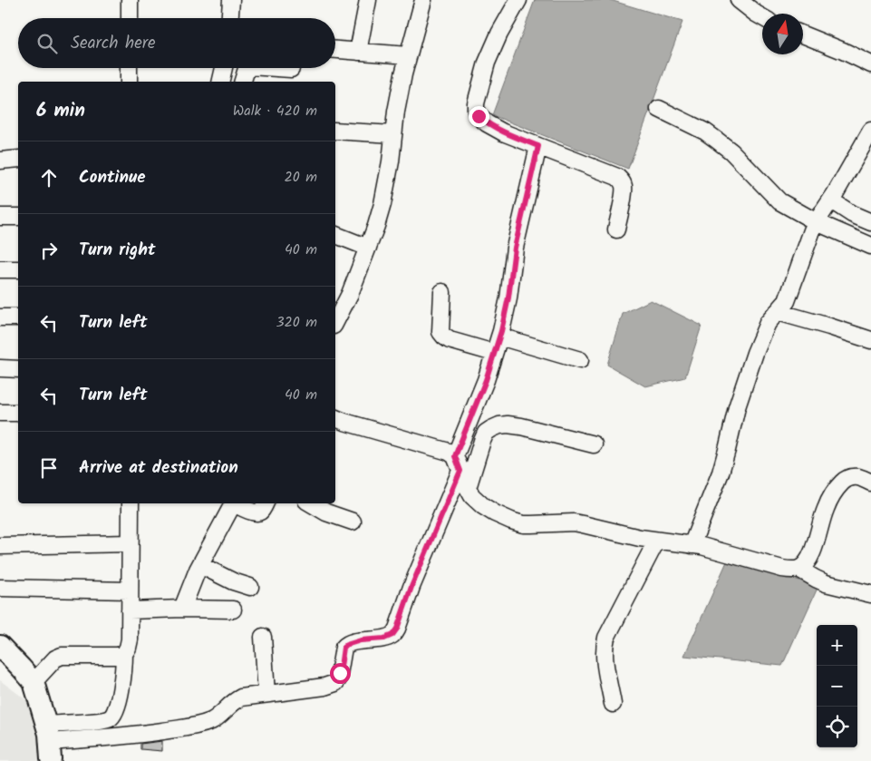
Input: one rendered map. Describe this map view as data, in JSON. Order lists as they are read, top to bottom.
{
  "north": "top",
  "page": {
    "search": "Search here",
    "heading": ["6 min", "Walk · 420 m"],
    "list": [
      ["Continue", "20 m"],
      ["Turn right", "40 m"],
      ["Turn left", "320 m"],
      ["Turn left", "40 m"],
      "Arrive at destination"
    ],
    "map_buttons": ["+", "−"]
  }
}
